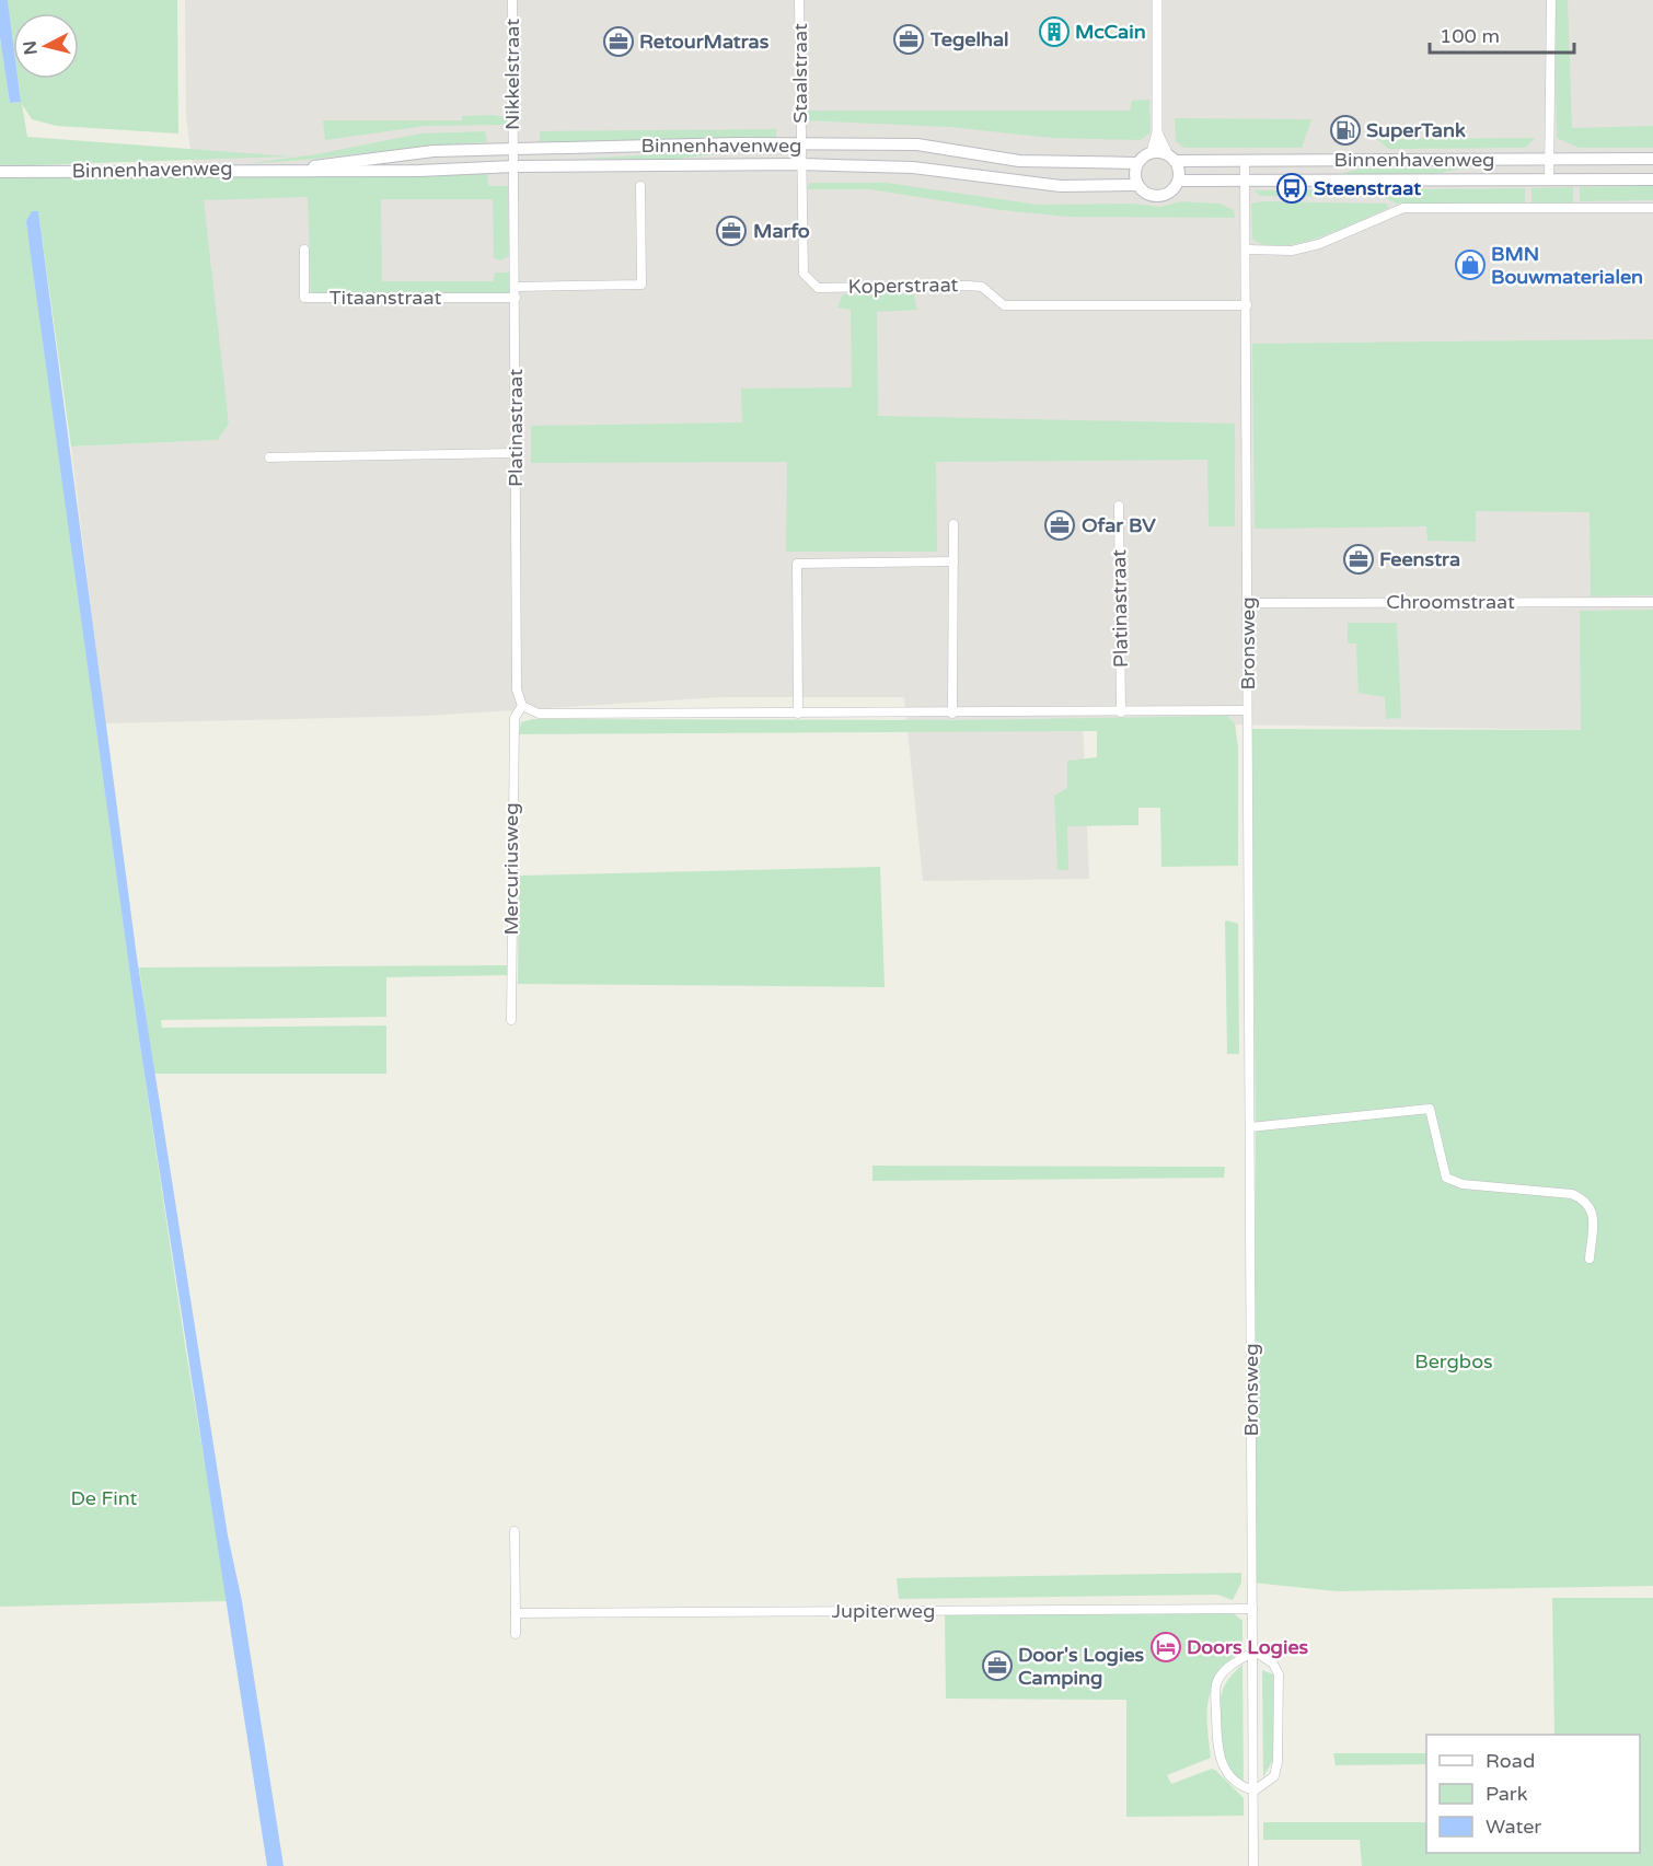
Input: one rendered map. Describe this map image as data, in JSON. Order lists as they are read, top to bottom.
{
  "streets": {
    "main road": ["Binnenhavenweg"],
    "street": [
      "Staalstraat",
      "Nikkelstraat",
      "Koperstraat",
      "Titaanstraat",
      "Platinastraat",
      "Chroomstraat",
      "Bronsweg",
      "Mercuriusweg",
      "Jupiterweg"
    ]
  },
  "crossings": [
    ["Staalstraat", "Binnenhavenweg"],
    ["Staalstraat", "Koperstraat"],
    ["Nikkelstraat", "Binnenhavenweg"],
    ["Nikkelstraat", "Platinastraat"],
    ["Binnenhavenweg", "Koperstraat"],
    ["Binnenhavenweg", "Platinastraat"],
    ["Binnenhavenweg", "Bronsweg"],
    ["Koperstraat", "Bronsweg"],
    ["Titaanstraat", "Platinastraat"],
    ["Platinastraat", "Mercuriusweg"],
    ["Chroomstraat", "Bronsweg"],
    ["Bronsweg", "Jupiterweg"]
  ],
  "parks": ["Bergbos", "De Fint"],
  "places": {
    "building": ["McCain"],
    "office": [
      "Tegelhal",
      "RetourMatras",
      "Marfo",
      "Ofar BV",
      "Feenstra",
      "Door's Logies Camping"
    ],
    "fuel station": ["SuperTank"],
    "bus stop": ["Steenstraat"],
    "shop": ["BMN Bouwmaterialen"],
    "hotel": ["Doors Logies"]
  },
  "legend": ["Road", "Park", "Water"],
  "scale_bar": "100 m",
  "north": "left"
}
